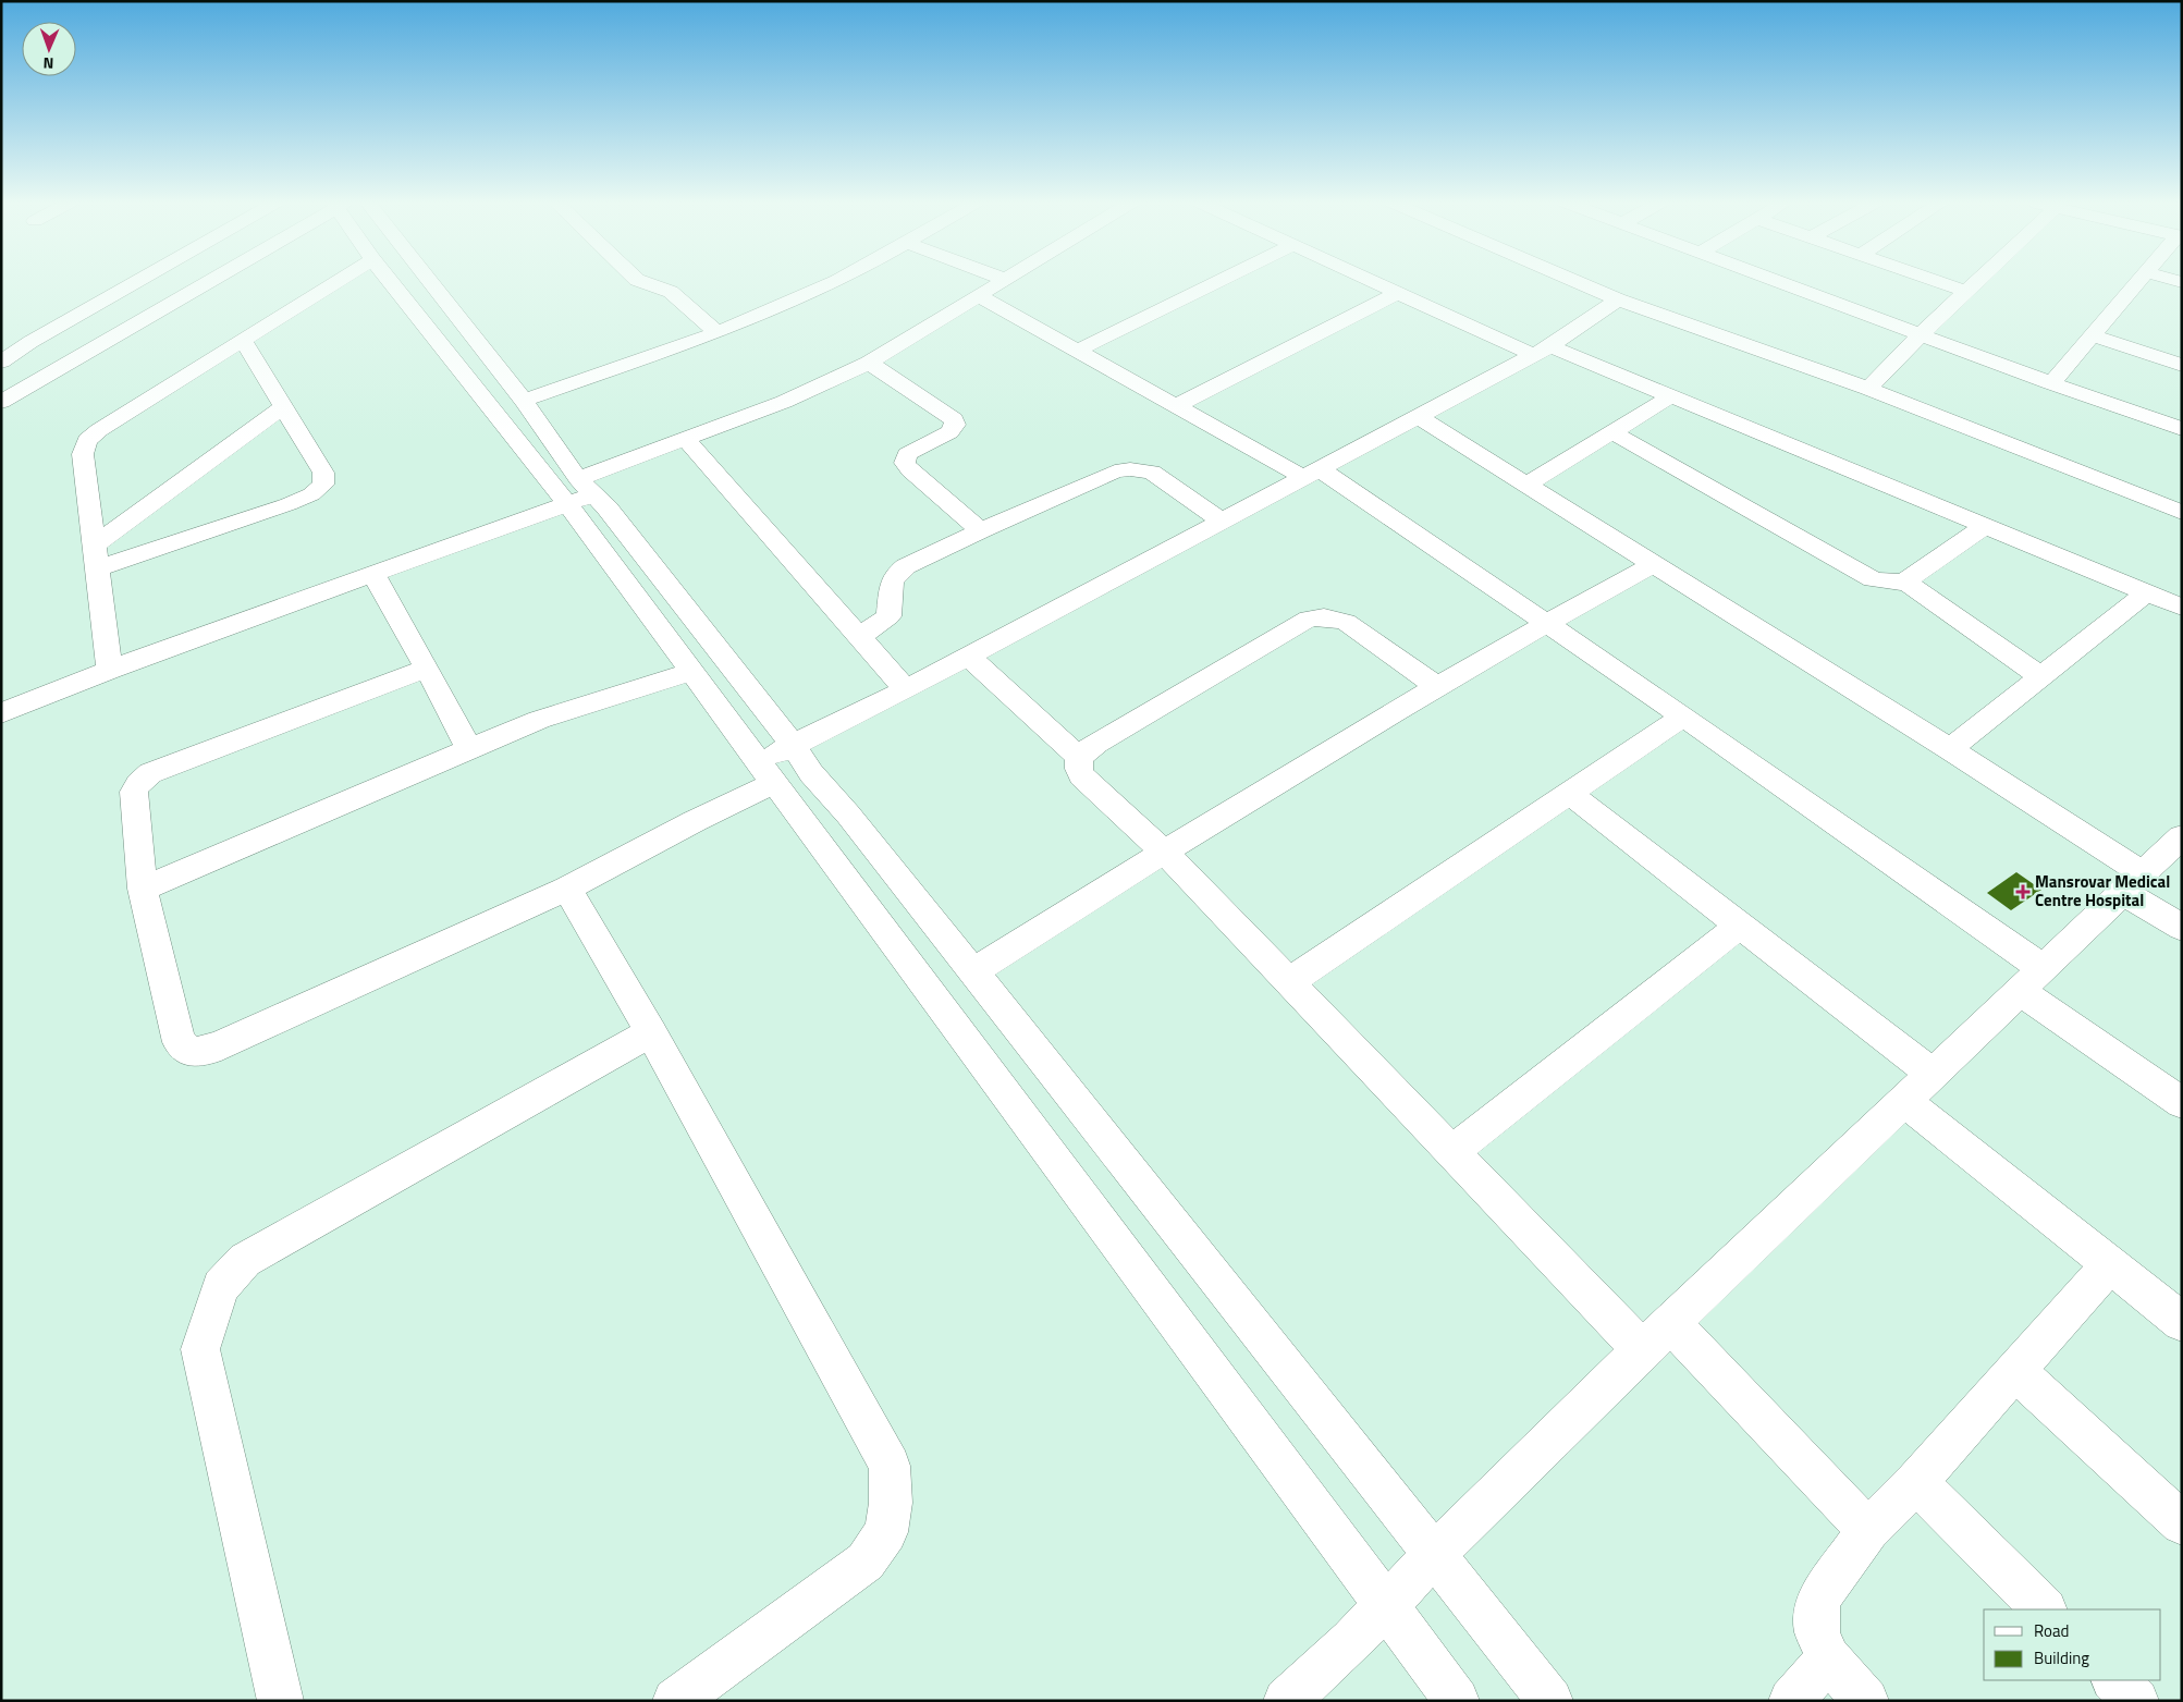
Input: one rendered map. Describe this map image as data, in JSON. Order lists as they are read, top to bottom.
{
  "places": {
    "health": ["Mansrovar Medical Centre Hospital"]
  },
  "legend": ["Road", "Building"],
  "north": "bottom"
}
